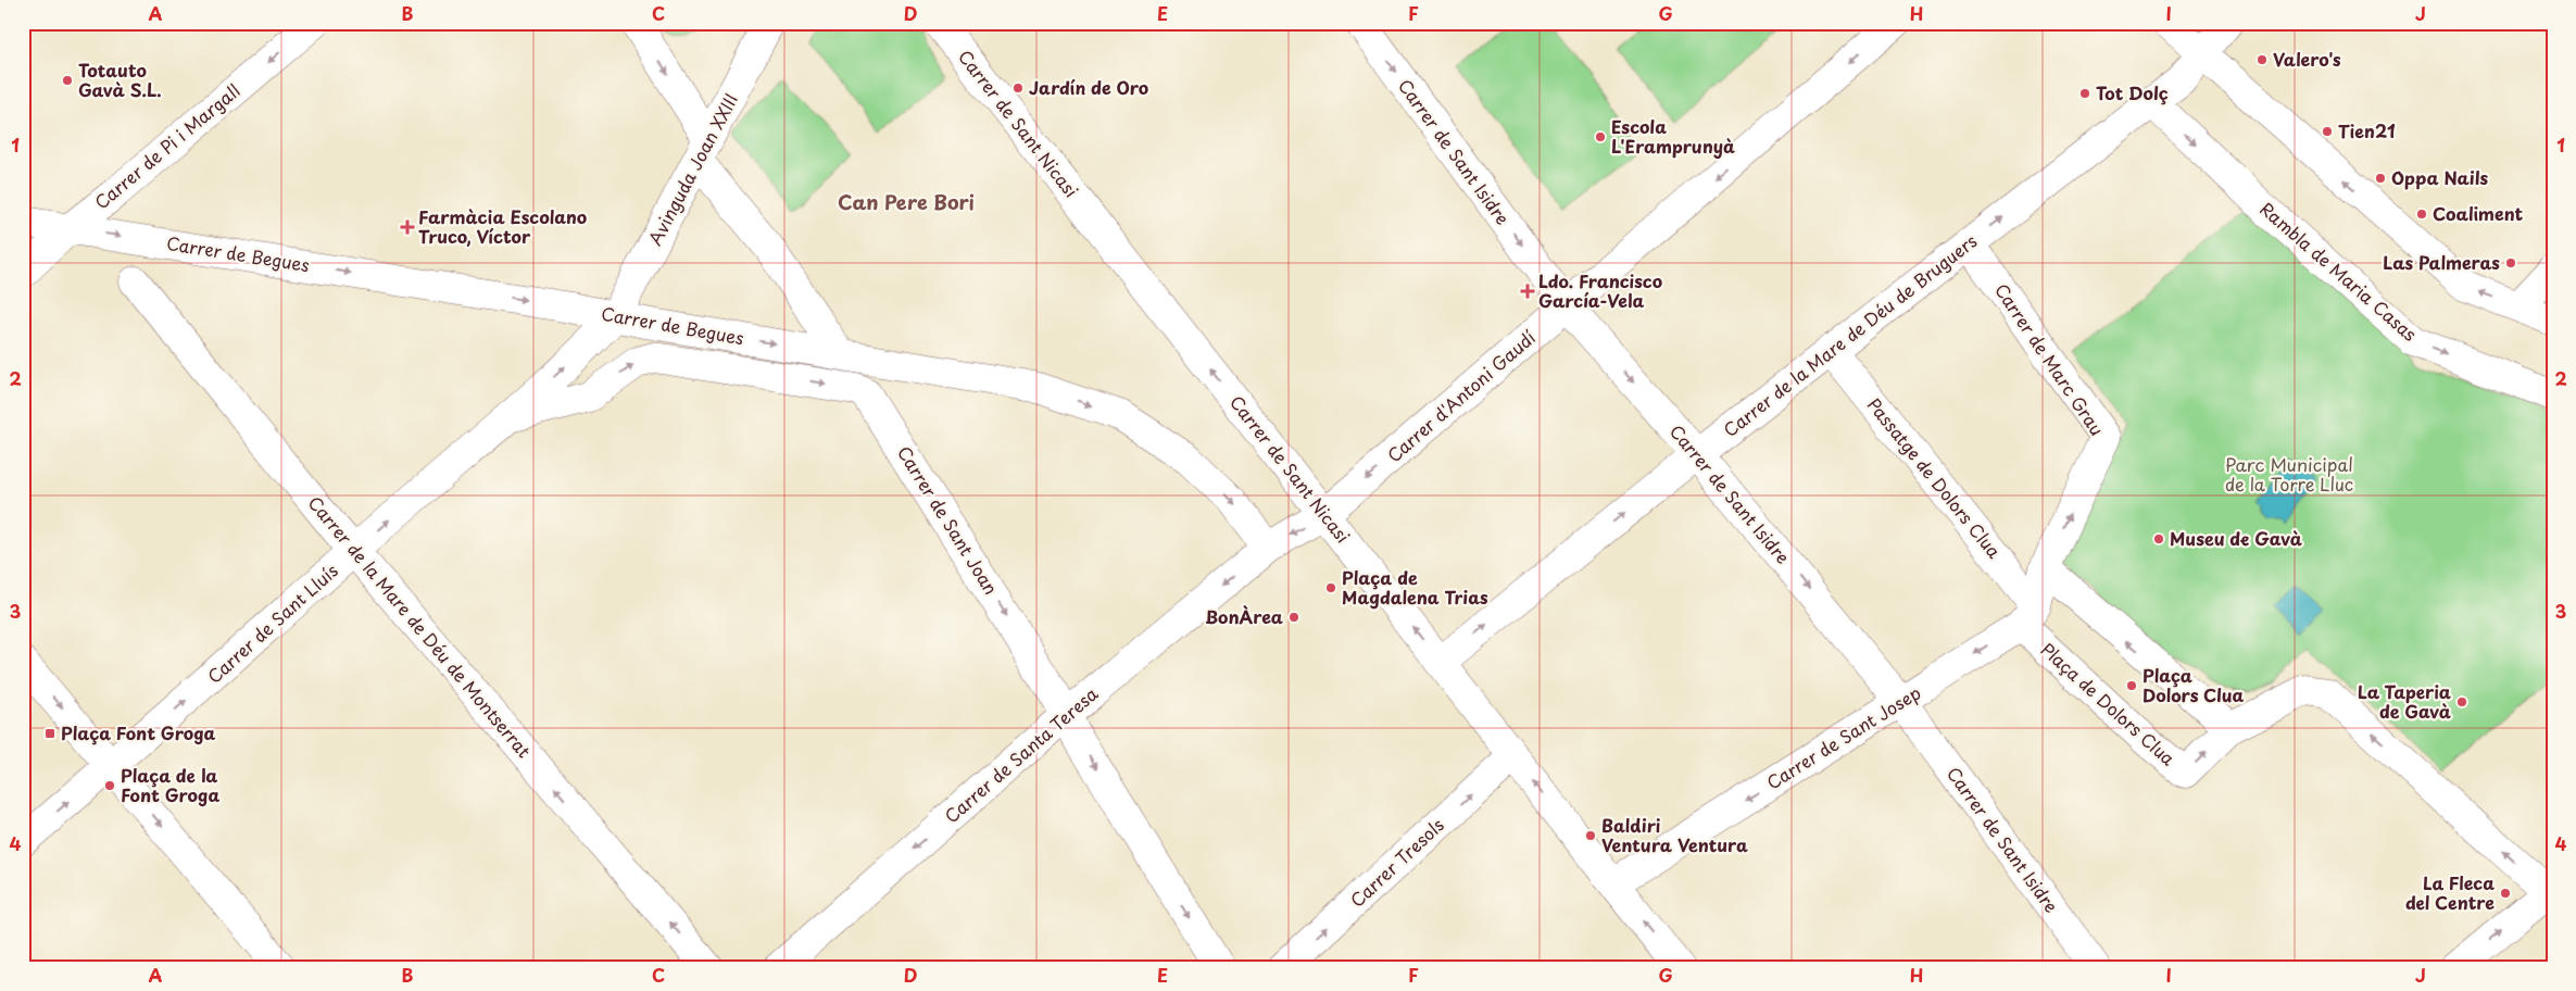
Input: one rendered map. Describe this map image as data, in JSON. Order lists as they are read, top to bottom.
{
  "streets": {
    "street": [
      "Carrer de Sant Nicasi",
      "Carrer de Pi i Margall",
      "Carrer de Sant Isidre",
      "Avinguda Joan XXIII",
      "Carrer de Begues",
      "Rambla de Maria Casas",
      "Carrer de la Mare de Déu de Bruguers",
      "Carrer de Marc Grau",
      "Carrer d'Antoni Gaudí",
      "Passatge de Dolors Clua",
      "Carrer de Sant Joan",
      "Carrer de Sant Lluís",
      "Carrer de la Mare de Déu de Montserrat",
      "Plaça de Dolors Clua",
      "Carrer de Sant Josep",
      "Carrer de Santa Teresa",
      "Carrer Tresols"
    ]
  },
  "crossings": [
    ["Carrer de Sant Nicasi", "Carrer de la Mare de Déu de Bruguers"],
    ["Carrer de Sant Nicasi", "Carrer d'Antoni Gaudí"],
    ["Carrer de Sant Nicasi", "Carrer de Sant Josep"],
    ["Carrer de Sant Nicasi", "Carrer Tresols"],
    ["Carrer de Pi i Margall", "Carrer de Begues"],
    ["Carrer de Sant Isidre", "Carrer de la Mare de Déu de Bruguers"],
    ["Carrer de Sant Isidre", "Carrer d'Antoni Gaudí"],
    ["Carrer de Sant Isidre", "Carrer de Sant Josep"],
    ["Avinguda Joan XXIII", "Carrer de Begues"],
    ["Avinguda Joan XXIII", "Carrer de Sant Lluís"],
    ["Carrer de Begues", "Carrer de Sant Lluís"],
    ["Carrer de Begues", "Carrer de Santa Teresa"],
    ["Rambla de Maria Casas", "Carrer de la Mare de Déu de Bruguers"],
    ["Carrer de la Mare de Déu de Bruguers", "Carrer de Marc Grau"],
    ["Carrer de la Mare de Déu de Bruguers", "Passatge de Dolors Clua"],
    ["Passatge de Dolors Clua", "Plaça de Dolors Clua"],
    ["Passatge de Dolors Clua", "Carrer de Sant Josep"],
    ["Carrer de Sant Joan", "Carrer de Sant Lluís"],
    ["Carrer de Sant Joan", "Carrer de Santa Teresa"],
    ["Carrer de Sant Lluís", "Carrer de la Mare de Déu de Montserrat"],
    ["Plaça de Dolors Clua", "Carrer de Sant Josep"]
  ],
  "one_way": [
    "Carrer de Sant Nicasi",
    "Carrer de Pi i Margall",
    "Carrer de Sant Isidre",
    "Carrer de Begues",
    "Carrer de la Mare de Déu de Bruguers",
    "Carrer de Marc Grau",
    "Carrer d'Antoni Gaudí",
    "Carrer de Sant Joan",
    "Carrer de Sant Lluís",
    "Carrer de la Mare de Déu de Montserrat",
    "Carrer de Sant Josep",
    "Carrer de Santa Teresa",
    "Carrer Tresols"
  ],
  "districts": ["Can Pere Bori"],
  "parks": ["Parc Municipal de la Torre Lluc"],
  "places": {
    "other": [
      "Valero's",
      "Totauto Gavà S.L.",
      "Jardín de Oro",
      "Tot Dolç",
      "Tien21",
      "Escola L'Eramprunyà",
      "Oppa Nails",
      "Coaliment",
      "Las Palmeras",
      "Museu de Gavà",
      "Plaça de Magdalena Trias",
      "BonÀrea",
      "Plaça Dolors Clua",
      "La Taperia de Gavà",
      "Plaça de la Font Groga",
      "Baldiri Ventura Ventura",
      "La Fleca del Centre"
    ],
    "health": ["Farmàcia Escolano Truco, Víctor", "Ldo. Francisco García-Vela"],
    "transit": ["Plaça Font Groga"]
  },
  "grid": {
    "columns": [
      "A",
      "B",
      "C",
      "D",
      "E",
      "F",
      "G",
      "H",
      "I",
      "J"
    ],
    "rows": [
      "1",
      "2",
      "3",
      "4"
    ]
  }
}
